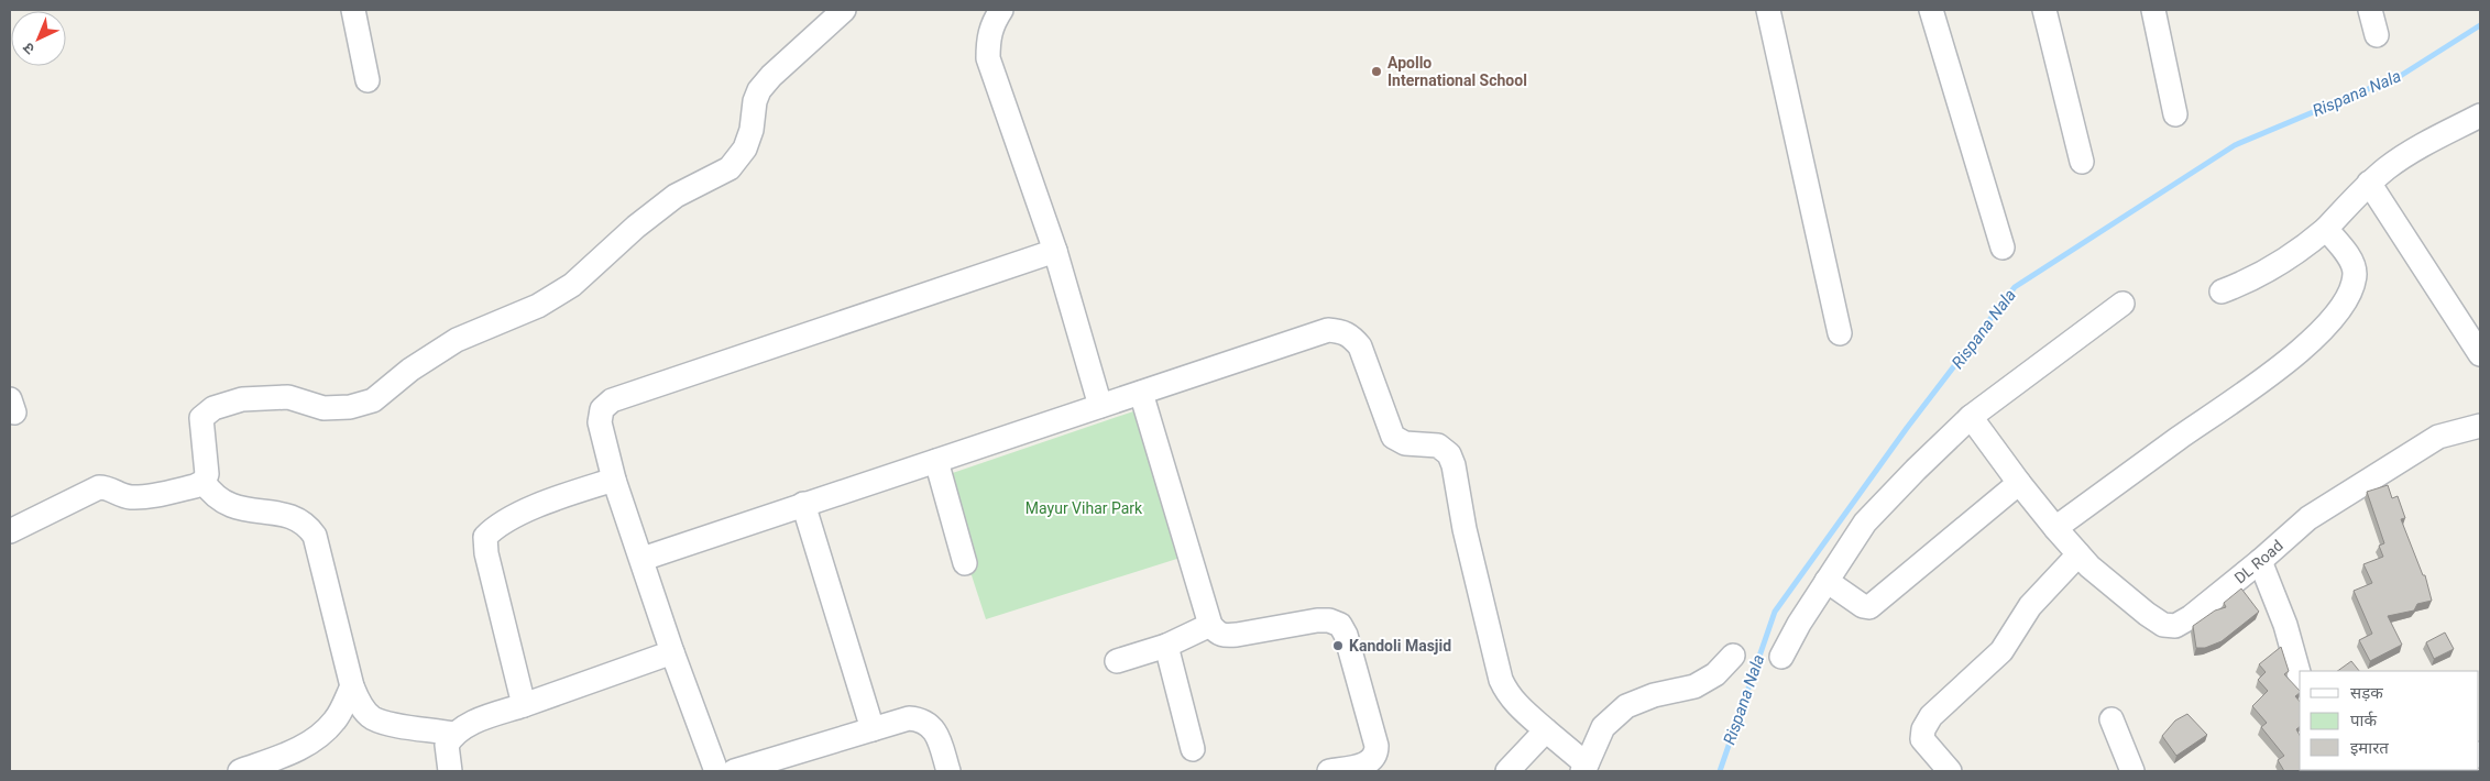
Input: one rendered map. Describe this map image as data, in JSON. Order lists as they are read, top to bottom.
{
  "streets": {
    "street": ["DL Road"]
  },
  "water": ["Rispana Nala"],
  "parks": ["Mayur Vihar Park"],
  "places": ["Apollo International School", "Kandoli Masjid"],
  "legend": ["सड़क", "पार्क", "इमारत"],
  "north": "bottom left"
}
